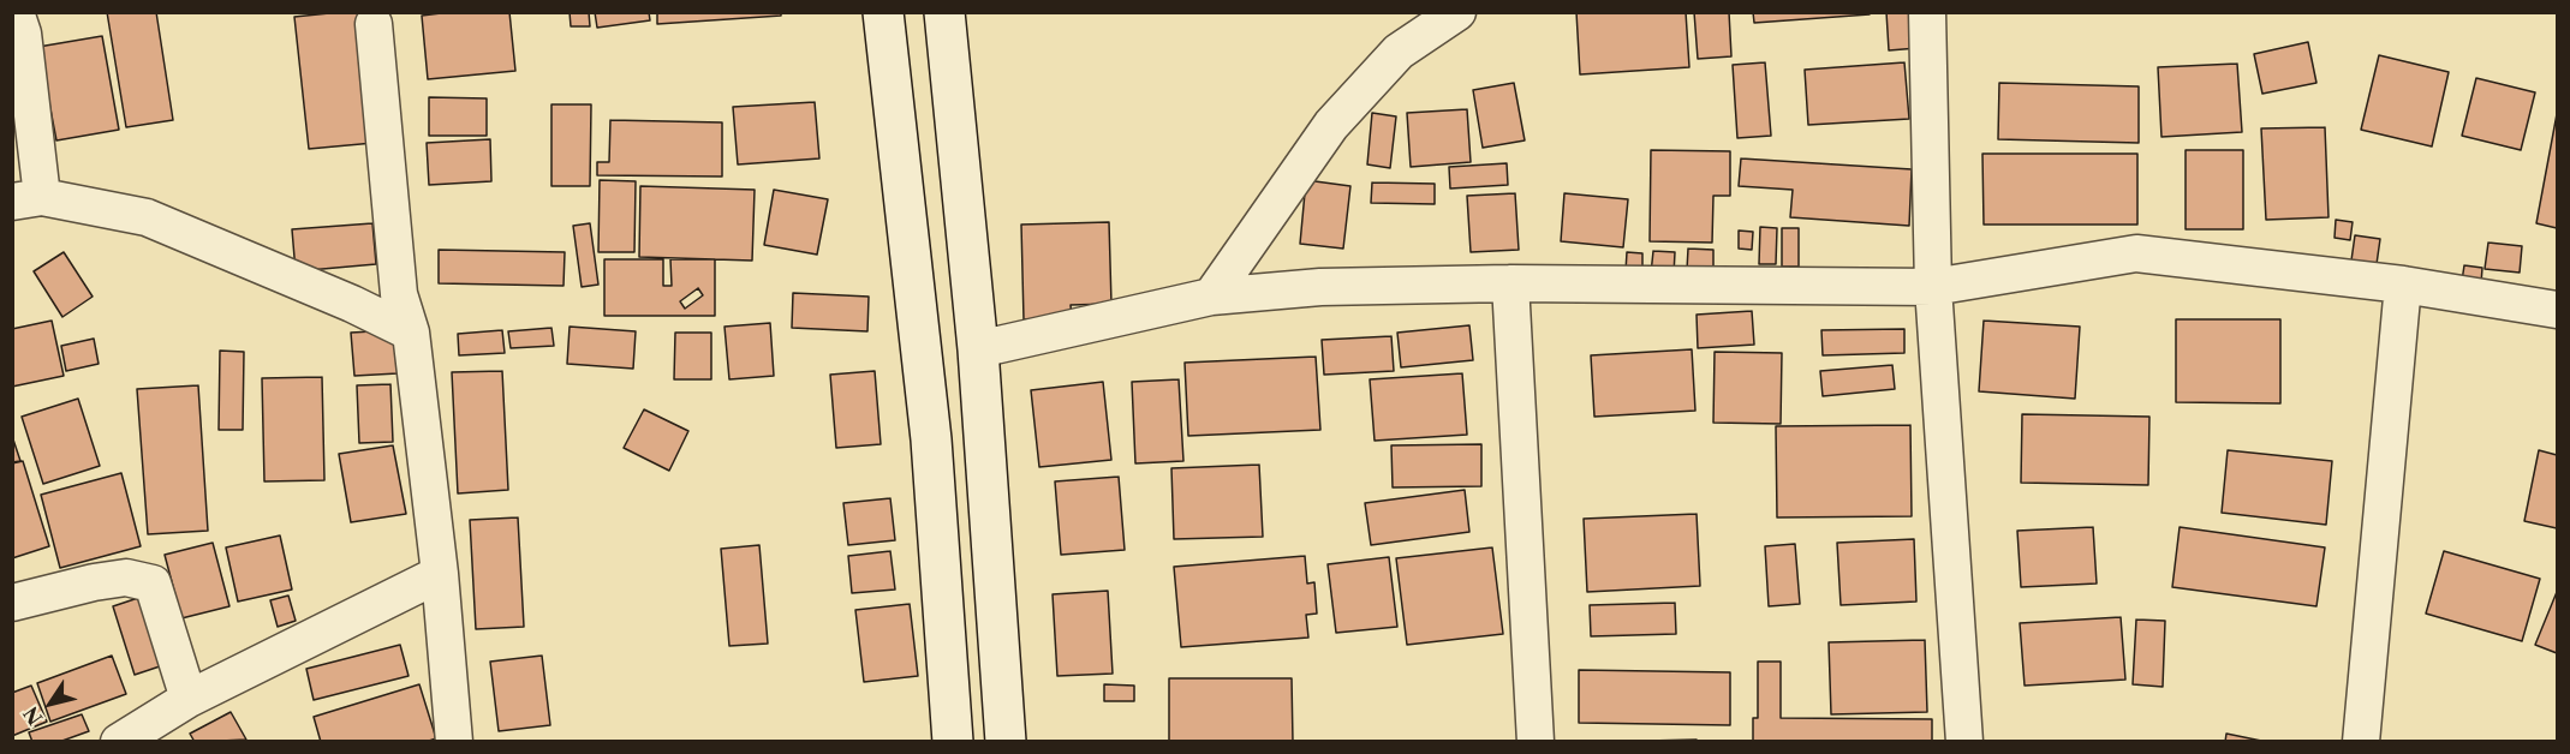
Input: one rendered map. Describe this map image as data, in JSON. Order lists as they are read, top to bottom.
{
  "north": "bottom left"
}
